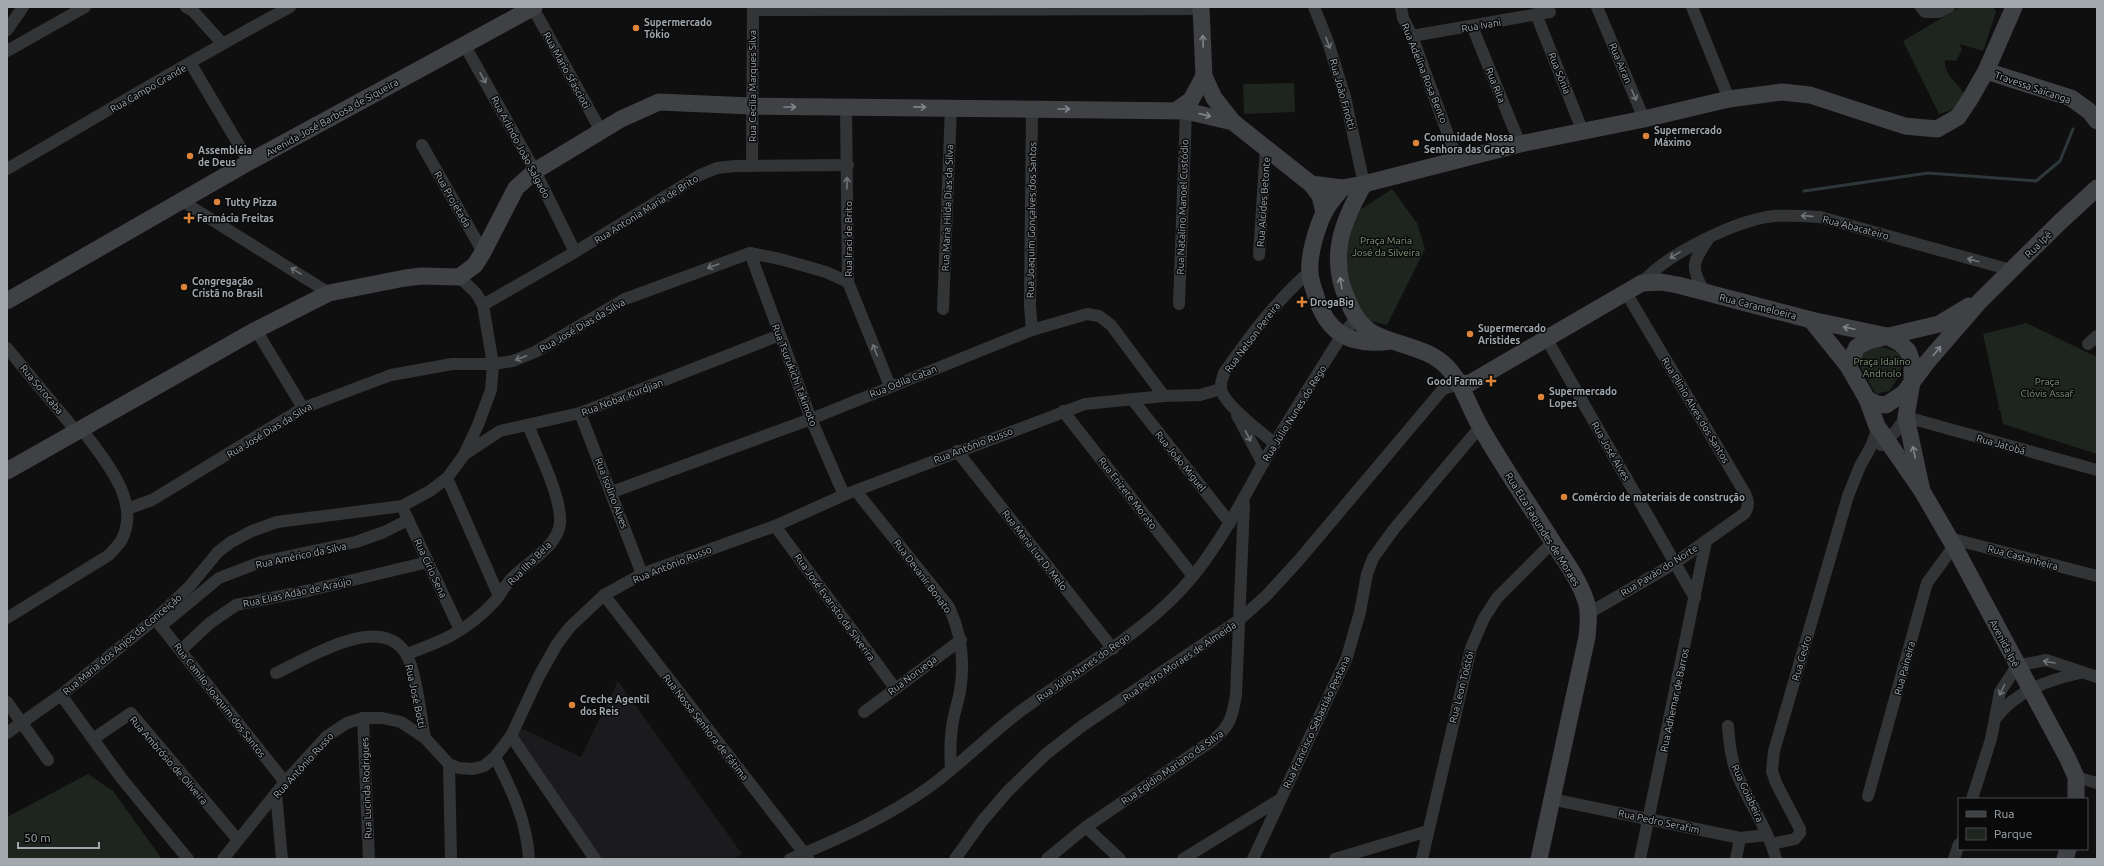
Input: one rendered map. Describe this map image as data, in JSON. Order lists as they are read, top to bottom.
{
  "streets": {
    "street": [
      "Rua Ivani",
      "Rua Airan",
      "Rua Mario Sfascioti",
      "Rua Adelina Rosa Bento",
      "Rua Sônia",
      "Rua Rita",
      "Rua Cecília Marques Silva",
      "Travessa Saicanga",
      "Rua Campo Grande",
      "Rua João Finotti",
      "Avenida José Barbosa de Siqueira",
      "Rua Arlindo João Salgado",
      "Rua Projetada",
      "Rua Alcides Betonte",
      "Rua Natalino Manoel Custódio",
      "Rua Maria Hilda Dias da Silva",
      "Rua Antonia Maria de Brito",
      "Rua Joaquim Gonçalves dos Santos",
      "Rua Abacateiro",
      "Rua Iraci de Brito",
      "Rua Ipê",
      "Rua Carameloeira",
      "Rua José Dias da Silva",
      "Rua Nelson Pereira",
      "Rua Tsurukichi Takimoto",
      "Rua Odila Catan",
      "Rua Sorocaba",
      "Rua Nobar Kurdjian",
      "Rua Plinio Alves dos Santos",
      "Rua Júlio Nunes do Rego",
      "Rua Jatobá",
      "Rua Antônio Russo",
      "Rua José Alves",
      "Rua João Miguel",
      "Rua Isolino Alves",
      "Rua Enizete Morato",
      "Rua Elza Fagundes de Moraes",
      "Rua Maria Luz D. Melo",
      "Rua Américo da Silva",
      "Rua Castanheira",
      "Rua Ilha Bela",
      "Rua Círio Sena",
      "Rua Pavão do Norte",
      "Rua Devanir Bonato",
      "Rua Elias Adão de Araújo",
      "Rua José Evaristo da Silverira",
      "Avenida Ipê",
      "Rua Maria dos Anjos da Conceição",
      "Rua Cedro",
      "Rua Pedro Moraes de Almeida",
      "Rua Paineira",
      "Rua Noruega",
      "Rua Leon Tolstói",
      "Rua José Botti",
      "Rua Camilo Joaquim dos Santos",
      "Rua Adhemar de Barros",
      "Rua Francisco Sebastião Pestana",
      "Rua Nossa Senhora de Fátima",
      "Rua Ambrósio de Oliveira",
      "Rua Egídio Mariano da Silva",
      "Rua Lucinda Rodrigues",
      "Rua Goiabeira",
      "Rua Pedro Serafim"
    ]
  },
  "crossings": [
    ["Rua Ivani", "Rua Adelina Rosa Bento"],
    ["Rua Ivani", "Rua Sônia"],
    ["Rua Ivani", "Rua Rita"],
    ["Rua Mario Sfascioti", "Avenida José Barbosa de Siqueira"],
    ["Rua Cecília Marques Silva", "Rua Antonia Maria de Brito"],
    ["Rua João Finotti", "Rua Elza Fagundes de Moraes"],
    ["Avenida José Barbosa de Siqueira", "Rua Arlindo João Salgado"],
    ["Rua Arlindo João Salgado", "Rua Antonia Maria de Brito"],
    ["Rua Antonia Maria de Brito", "Rua Iraci de Brito"],
    ["Rua Antonia Maria de Brito", "Rua Maria dos Anjos da Conceição"],
    ["Rua Joaquim Gonçalves dos Santos", "Rua Odila Catan"],
    ["Rua Abacateiro", "Rua Ipê"],
    ["Rua Abacateiro", "Rua Carameloeira"],
    ["Rua Iraci de Brito", "Rua Odila Catan"],
    ["Rua Ipê", "Rua Carameloeira"],
    ["Rua Ipê", "Avenida Ipê"],
    ["Rua Carameloeira", "Avenida Ipê"],
    ["Rua José Dias da Silva", "Rua Tsurukichi Takimoto"],
    ["Rua José Dias da Silva", "Rua Sorocaba"],
    ["Rua José Dias da Silva", "Rua Maria dos Anjos da Conceição"],
    ["Rua Nelson Pereira", "Rua Antônio Russo"],
    ["Rua Nelson Pereira", "Rua Elza Fagundes de Moraes"],
    ["Rua Tsurukichi Takimoto", "Rua Odila Catan"],
    ["Rua Tsurukichi Takimoto", "Rua Nobar Kurdjian"],
    ["Rua Tsurukichi Takimoto", "Rua Antônio Russo"],
    ["Rua Odila Catan", "Rua Antônio Russo"],
    ["Rua Odila Catan", "Rua Isolino Alves"],
    ["Rua Nobar Kurdjian", "Rua Isolino Alves"],
    ["Rua Nobar Kurdjian", "Rua Ilha Bela"],
    ["Rua Nobar Kurdjian", "Rua Maria dos Anjos da Conceição"],
    ["Rua Plinio Alves dos Santos", "Rua Pavão do Norte"],
    ["Rua Júlio Nunes do Rego", "Rua João Miguel"],
    ["Rua Júlio Nunes do Rego", "Rua Enizete Morato"],
    ["Rua Júlio Nunes do Rego", "Rua Elza Fagundes de Moraes"],
    ["Rua Júlio Nunes do Rego", "Rua Maria Luz D. Melo"],
    ["Rua Júlio Nunes do Rego", "Rua Devanir Bonato"],
    ["Rua Júlio Nunes do Rego", "Rua Nossa Senhora de Fátima"],
    ["Rua Júlio Nunes do Rego", "Rua Egídio Mariano da Silva"],
    ["Rua Jatobá", "Avenida Ipê"],
    ["Rua Jatobá", "Rua Cedro"],
    ["Rua Antônio Russo", "Rua João Miguel"],
    ["Rua Antônio Russo", "Rua Isolino Alves"],
    ["Rua Antônio Russo", "Rua Enizete Morato"],
    ["Rua Antônio Russo", "Rua Maria Luz D. Melo"],
    ["Rua Antônio Russo", "Rua Devanir Bonato"],
    ["Rua Antônio Russo", "Rua José Evaristo da Silverira"],
    ["Rua Antônio Russo", "Rua José Botti"],
    ["Rua Antônio Russo", "Rua Camilo Joaquim dos Santos"],
    ["Rua Antônio Russo", "Rua Nossa Senhora de Fátima"],
    ["Rua Antônio Russo", "Rua Ambrósio de Oliveira"],
    ["Rua Antônio Russo", "Rua Lucinda Rodrigues"],
    ["Rua José Alves", "Rua Pavão do Norte"],
    ["Rua José Alves", "Rua Adhemar de Barros"],
    ["Rua Elza Fagundes de Moraes", "Rua Pavão do Norte"],
    ["Rua Elza Fagundes de Moraes", "Rua Pedro Moraes de Almeida"],
    ["Rua Elza Fagundes de Moraes", "Rua Leon Tolstói"],
    ["Rua Elza Fagundes de Moraes", "Rua Francisco Sebastião Pestana"],
    ["Rua Elza Fagundes de Moraes", "Rua Pedro Serafim"],
    ["Rua Américo da Silva", "Rua Círio Sena"],
    ["Rua Américo da Silva", "Rua Maria dos Anjos da Conceição"],
    ["Rua Américo da Silva", "Rua Camilo Joaquim dos Santos"],
    ["Rua Castanheira", "Avenida Ipê"],
    ["Rua Castanheira", "Rua Paineira"],
    ["Rua Ilha Bela", "Rua Círio Sena"],
    ["Rua Ilha Bela", "Rua José Botti"],
    ["Rua Círio Sena", "Rua Elias Adão de Araújo"],
    ["Rua Círio Sena", "Rua Maria dos Anjos da Conceição"],
    ["Rua Pavão do Norte", "Rua Adhemar de Barros"],
    ["Rua Devanir Bonato", "Rua Noruega"],
    ["Rua Elias Adão de Araújo", "Rua Camilo Joaquim dos Santos"],
    ["Rua José Evaristo da Silverira", "Rua Noruega"],
    ["Avenida Ipê", "Rua Cedro"],
    ["Avenida Ipê", "Rua Paineira"],
    ["Rua Maria dos Anjos da Conceição", "Rua Camilo Joaquim dos Santos"],
    ["Rua Cedro", "Rua Goiabeira"],
    ["Rua Cedro", "Rua Pedro Serafim"],
    ["Rua Pedro Moraes de Almeida", "Rua Egídio Mariano da Silva"],
    ["Rua Adhemar de Barros", "Rua Pedro Serafim"],
    ["Rua Goiabeira", "Rua Pedro Serafim"]
  ],
  "one_way": [
    "Rua João Finotti",
    "Rua Arlindo João Salgado",
    "Rua Abacateiro",
    "Rua Iraci de Brito",
    "Rua José Dias da Silva"
  ],
  "parks": ["Praça Maria José da Silveira", "Praça Idalino Andriolo", "Praça Clóvis Assaf"],
  "places": {
    "other": [
      "Supermercado Tókio",
      "Supermercado Máximo",
      "Comunidade Nossa Senhora das Graças",
      "Assembléia de Deus",
      "Tutty Pizza",
      "Congregação Cristã no Brasil",
      "Supermercado Aristides",
      "Supermercado Lopes",
      "Comércio de materiais de construção",
      "Creche Agentil dos Reis"
    ],
    "health": ["Farmácia Freitas", "DrogaBig", "Good Farma"]
  },
  "legend": ["Rua", "Parque"],
  "scale_bar": "50 m"
}
